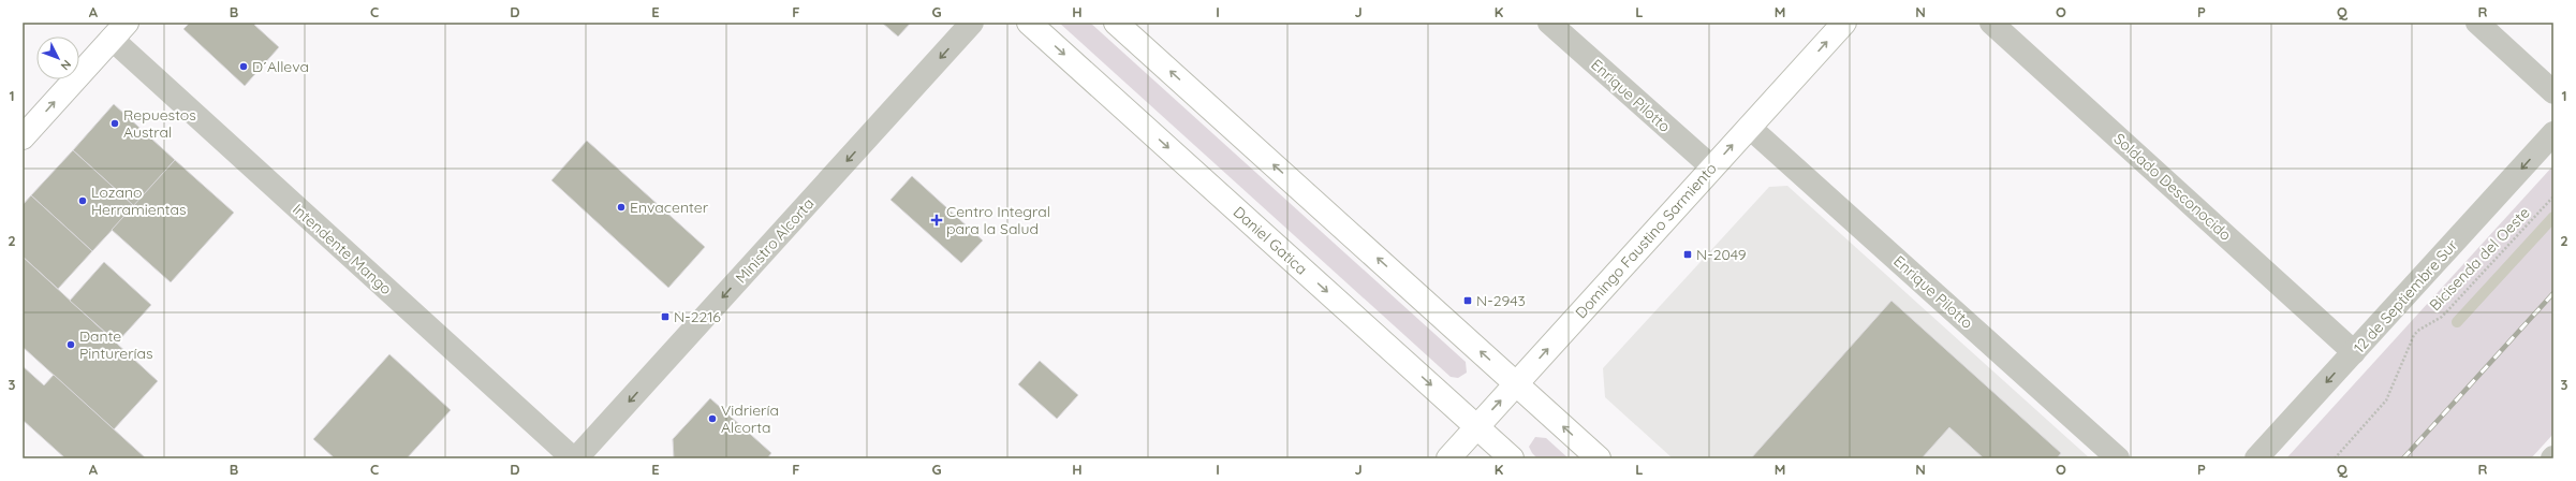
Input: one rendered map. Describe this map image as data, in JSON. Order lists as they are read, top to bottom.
{
  "streets": {
    "main road": ["Daniel Gatica", "Domingo Faustino Sarmiento"],
    "street": [
      "Enrique Pilotto",
      "Soldado Desconocido",
      "Ministro Alcorta",
      "Intendente Mango",
      "12 de Septiembre Sur"
    ],
    "path": ["Bicisenda del Oeste"]
  },
  "crossings": [
    ["Enrique Pilotto", "Domingo Faustino Sarmiento"],
    ["Soldado Desconocido", "12 de Septiembre Sur"],
    ["Ministro Alcorta", "Intendente Mango"],
    ["Daniel Gatica", "Domingo Faustino Sarmiento"]
  ],
  "one_way": ["Ministro Alcorta", "Domingo Faustino Sarmiento", "12 de Septiembre Sur"],
  "places": {
    "other": [
      "D´Alleva",
      "Repuestos Austral",
      "Lozano Herramientas",
      "Envacenter",
      "Dante Pinturerías",
      "Vidriería Alcorta"
    ],
    "health": ["Centro Integral para la Salud"],
    "transit": ["N-2049", "N-2943", "N-2216"]
  },
  "north": "bottom right",
  "grid": {
    "columns": [
      "A",
      "B",
      "C",
      "D",
      "E",
      "F",
      "G",
      "H",
      "I",
      "J",
      "K",
      "L",
      "M",
      "N",
      "O",
      "P",
      "Q",
      "R"
    ],
    "rows": ["1", "2", "3"]
  }
}
